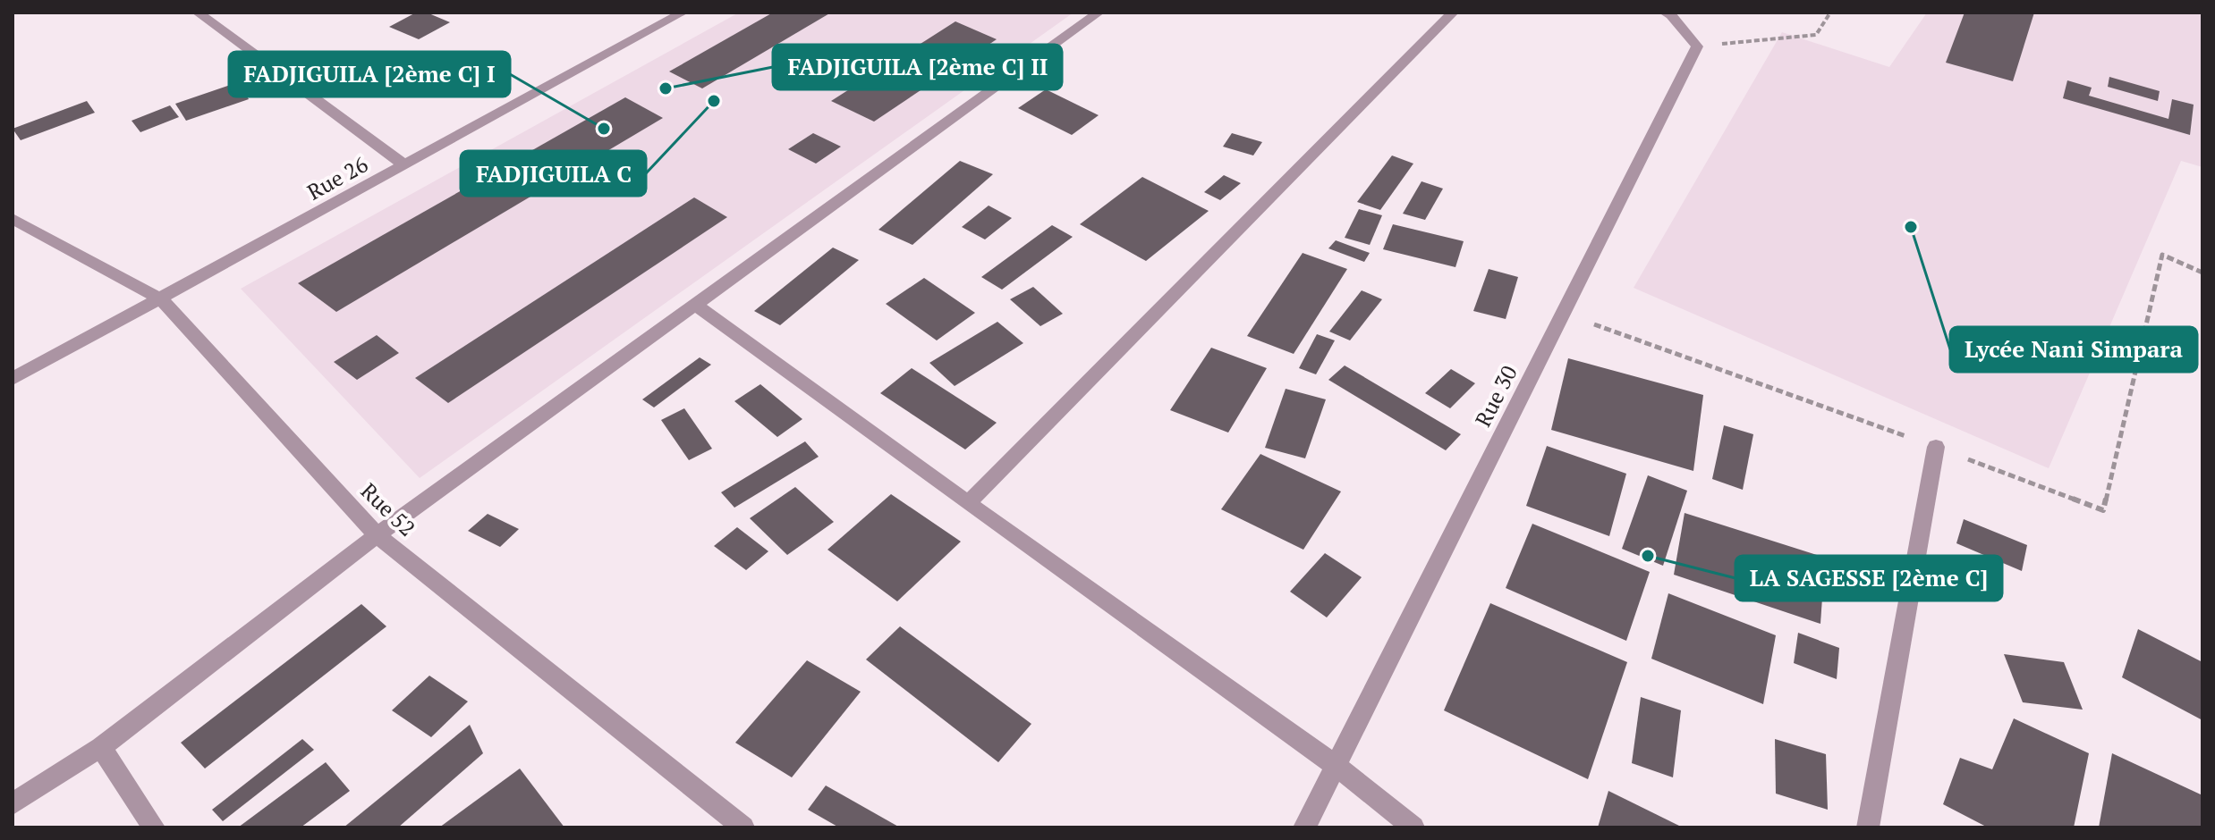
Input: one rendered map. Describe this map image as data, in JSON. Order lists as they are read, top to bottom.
{
  "streets": {
    "street": ["Rue 26", "Rue 30", "Rue 52"]
  },
  "crossings": [
    ["Rue 26", "Rue 52"]
  ],
  "places": [
    "FADJIGUILA [2ème C] II",
    "FADJIGUILA C",
    "FADJIGUILA [2ème C] I",
    "Lycée Nani Simpara",
    "LA SAGESSE [2ème C]"
  ]
}
